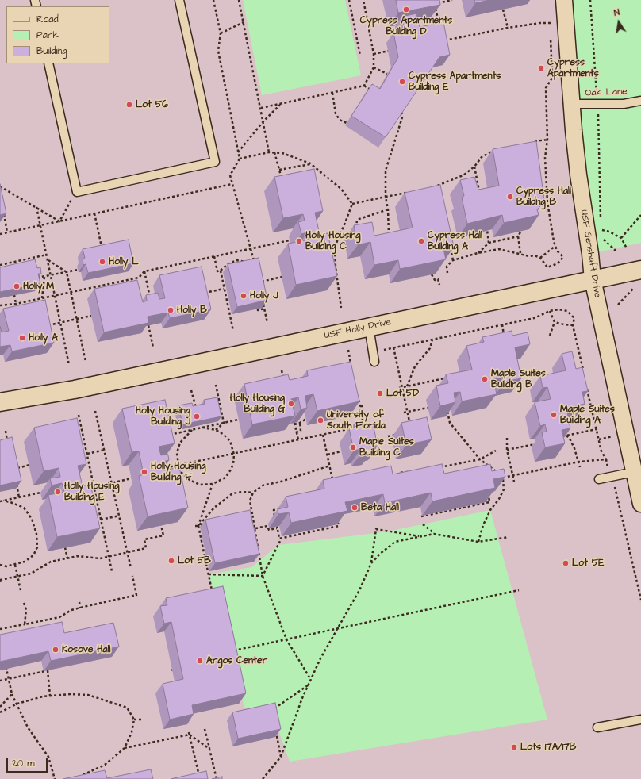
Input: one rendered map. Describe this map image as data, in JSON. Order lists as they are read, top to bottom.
{
  "streets": {
    "street": ["USF Genshaft Drive", "USF Holly Drive"],
    "lane": ["Oak Lane"]
  },
  "crossings": [
    ["Oak Lane", "USF Genshaft Drive"],
    ["USF Genshaft Drive", "USF Holly Drive"]
  ],
  "places": [
    "Cypress Apartments Building D",
    "Cypress Apartments",
    "Cypress Apartments Building E",
    "Lot 56",
    "Cypress Hall Buildng B",
    "Holly Housing Building C",
    "Cypress Hall Building A",
    "Holly L",
    "Holly M",
    "Holly J",
    "Holly B",
    "Holly A",
    "Maple Suites Building B",
    "Lot 5D",
    "Holly Housing Building G",
    "Maple Suites Building A",
    "Holly Housing Building J",
    "University of South Florida",
    "Maple Suites Building C",
    "Holly Housing Building F",
    "Holly Housing Building E",
    "Beta Hall",
    "Lot 5B",
    "Lot 5E",
    "Kosove Hall",
    "Argos Center",
    "Lots 17A/17B"
  ],
  "legend": ["Road", "Park", "Building"],
  "scale_bar": "20 m",
  "north": "top"
}
